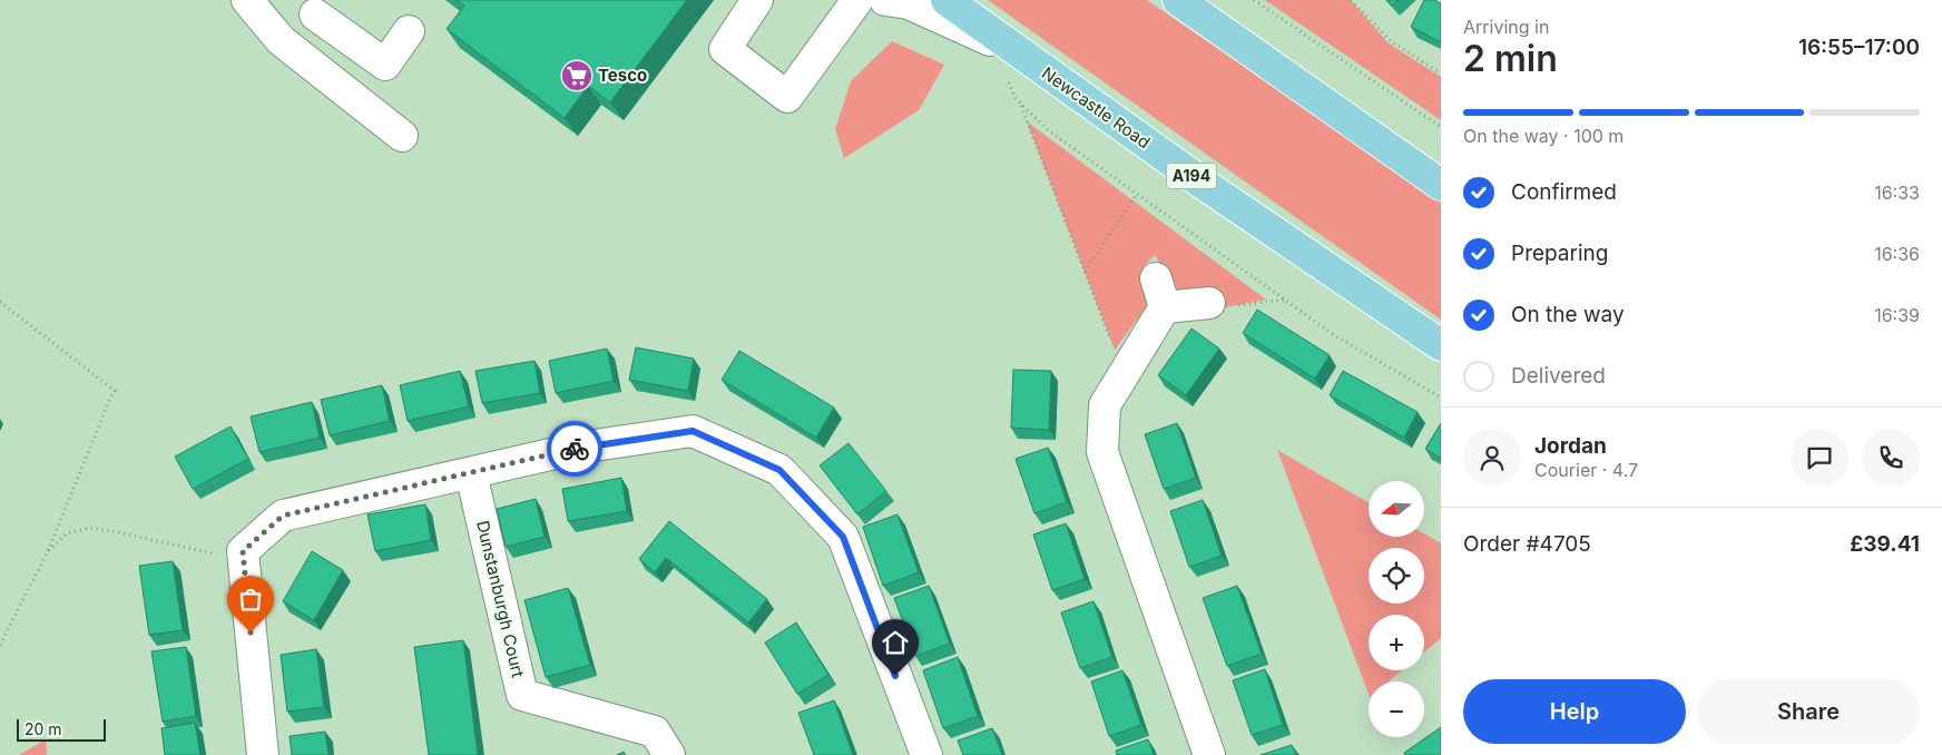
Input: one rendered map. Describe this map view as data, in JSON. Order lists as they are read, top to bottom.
{
  "streets": {
    "main road": ["Newcastle Road", "A194"],
    "street": ["Dunstanburgh Court"]
  },
  "places": {
    "supermarket": ["Tesco"]
  },
  "scale_bar": "20 m",
  "north": "left",
  "page": {
    "heading": ["2 min", "Arriving in", "16:55–17:00"],
    "panel": [
      "Jordan",
      "Courier · 4.7",
      "Order #4705",
      "£39.41"
    ],
    "bar": "On the way · 100 m",
    "list": [
      ["Confirmed", "16:33"],
      ["Preparing", "16:36"],
      ["On the way", "16:39"],
      "Delivered"
    ],
    "map_buttons": ["+", "−"],
    "buttons": ["Help", "Share"],
    "scale": "20 m"
  }
}
